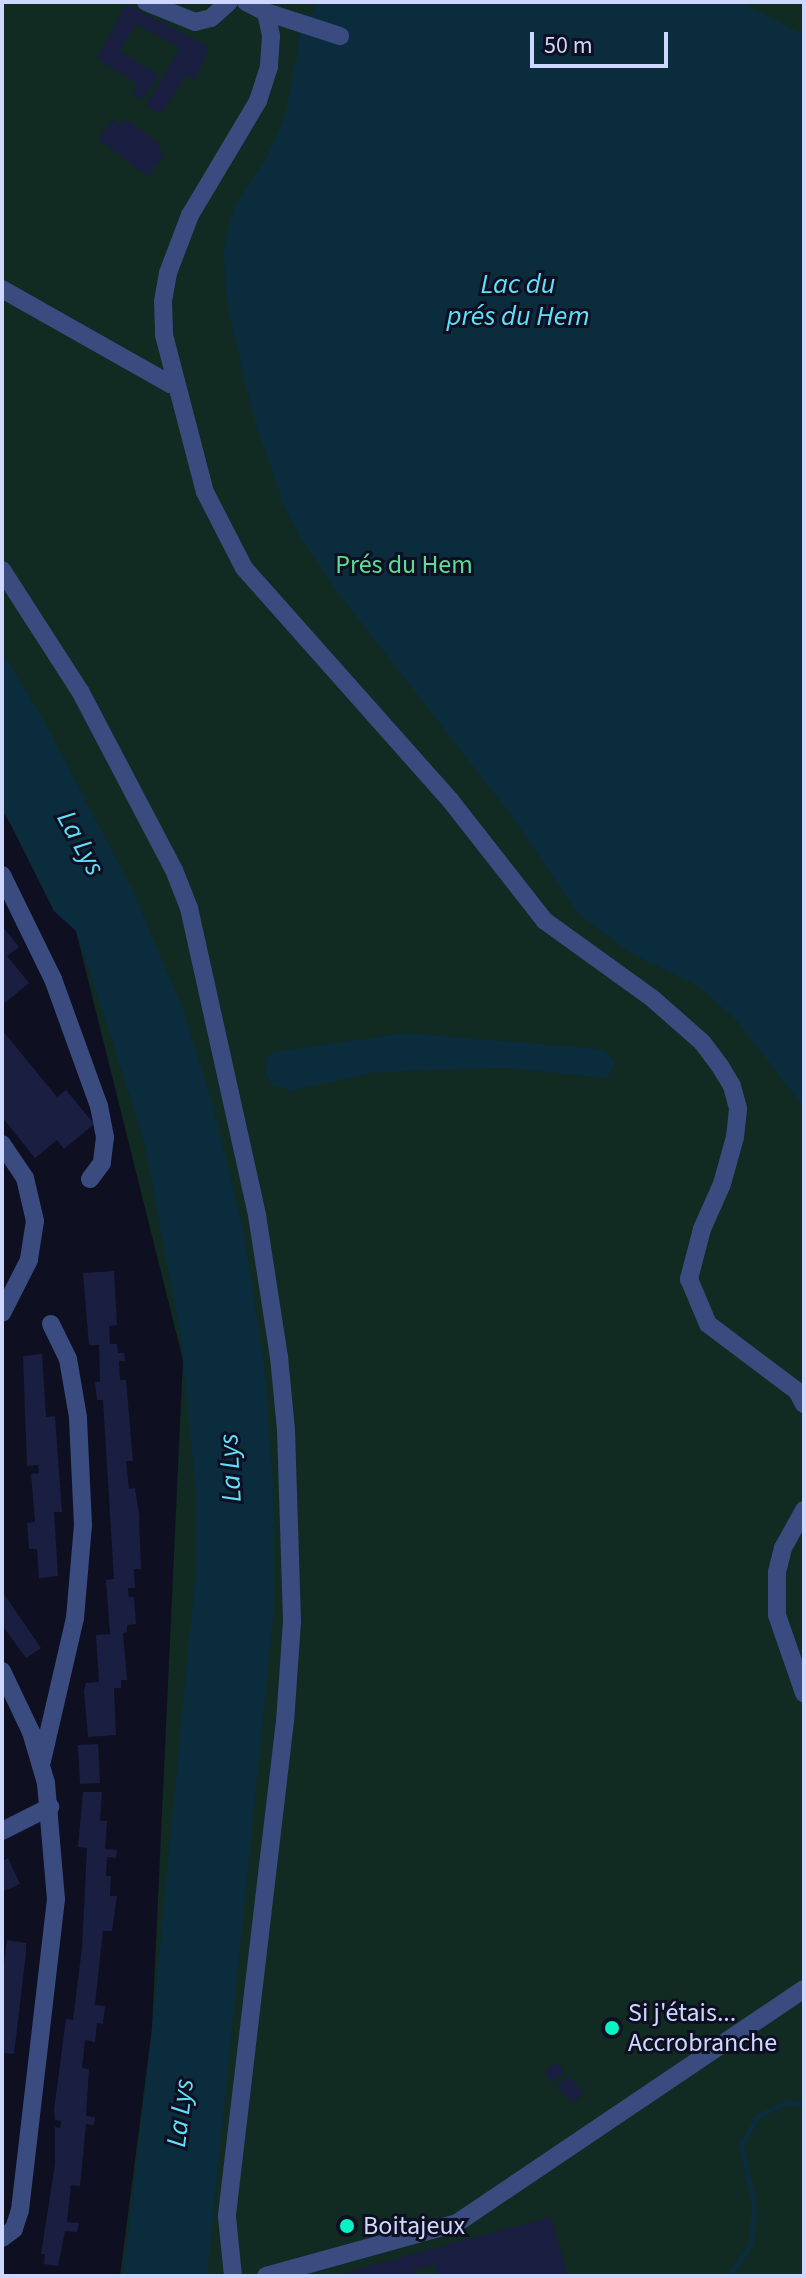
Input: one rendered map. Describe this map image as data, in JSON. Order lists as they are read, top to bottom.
{
  "water": ["Lac du prés du Hem", "La Lys"],
  "parks": ["Prés du Hem"],
  "places": ["Si j'étais... Accrobranche", "Boitajeux"],
  "scale_bar": "50 m"
}
